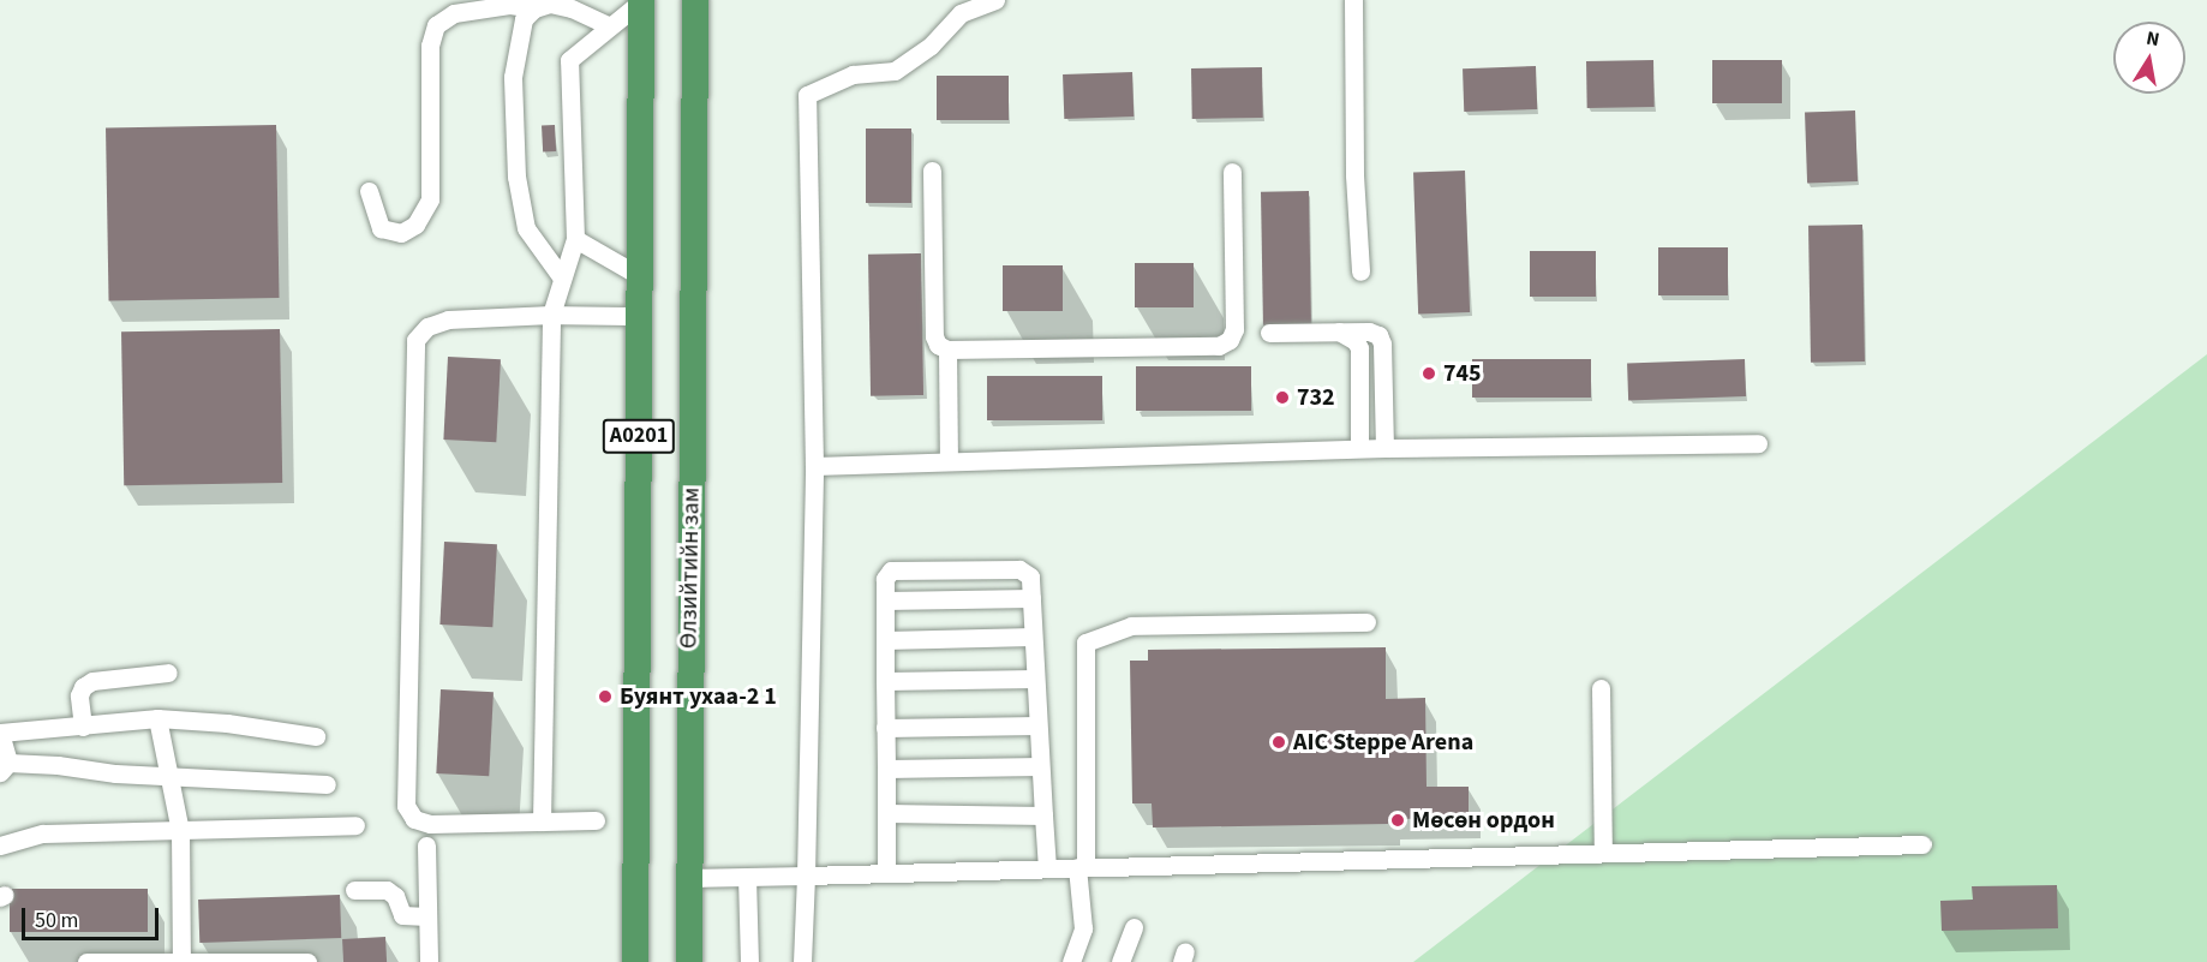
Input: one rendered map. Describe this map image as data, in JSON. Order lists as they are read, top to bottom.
{
  "streets": {
    "highway": ["A0201", "Өлзийтийн зам"]
  },
  "places": [
    "745",
    "732",
    "Буянт ухаа-2 1",
    "AIC Steppe Arena",
    "Мөсөн ордон"
  ],
  "scale_bar": "50 m",
  "north": "top"
}
